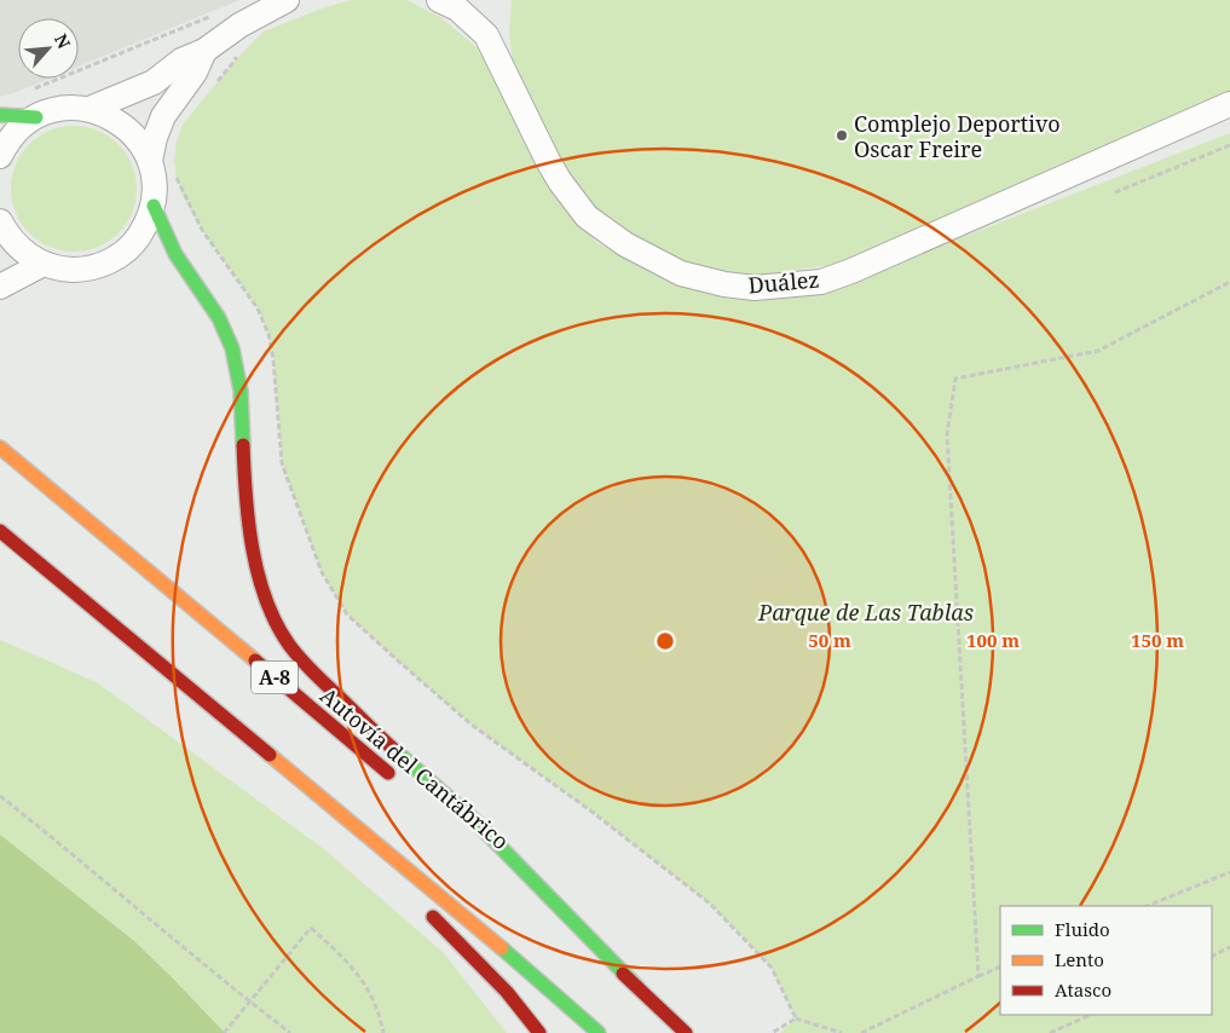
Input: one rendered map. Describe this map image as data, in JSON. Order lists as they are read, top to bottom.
{
  "streets": {
    "highway": ["A-8", "Autovía del Cantábrico"],
    "street": ["Duález"]
  },
  "parks": ["Parque de Las Tablas"],
  "places": ["Complejo Deportivo Oscar Freire"],
  "legend": ["Fluido", "Lento", "Atasco"],
  "north": "top right",
  "rings": ["50 m", "100 m", "150 m"]
}
